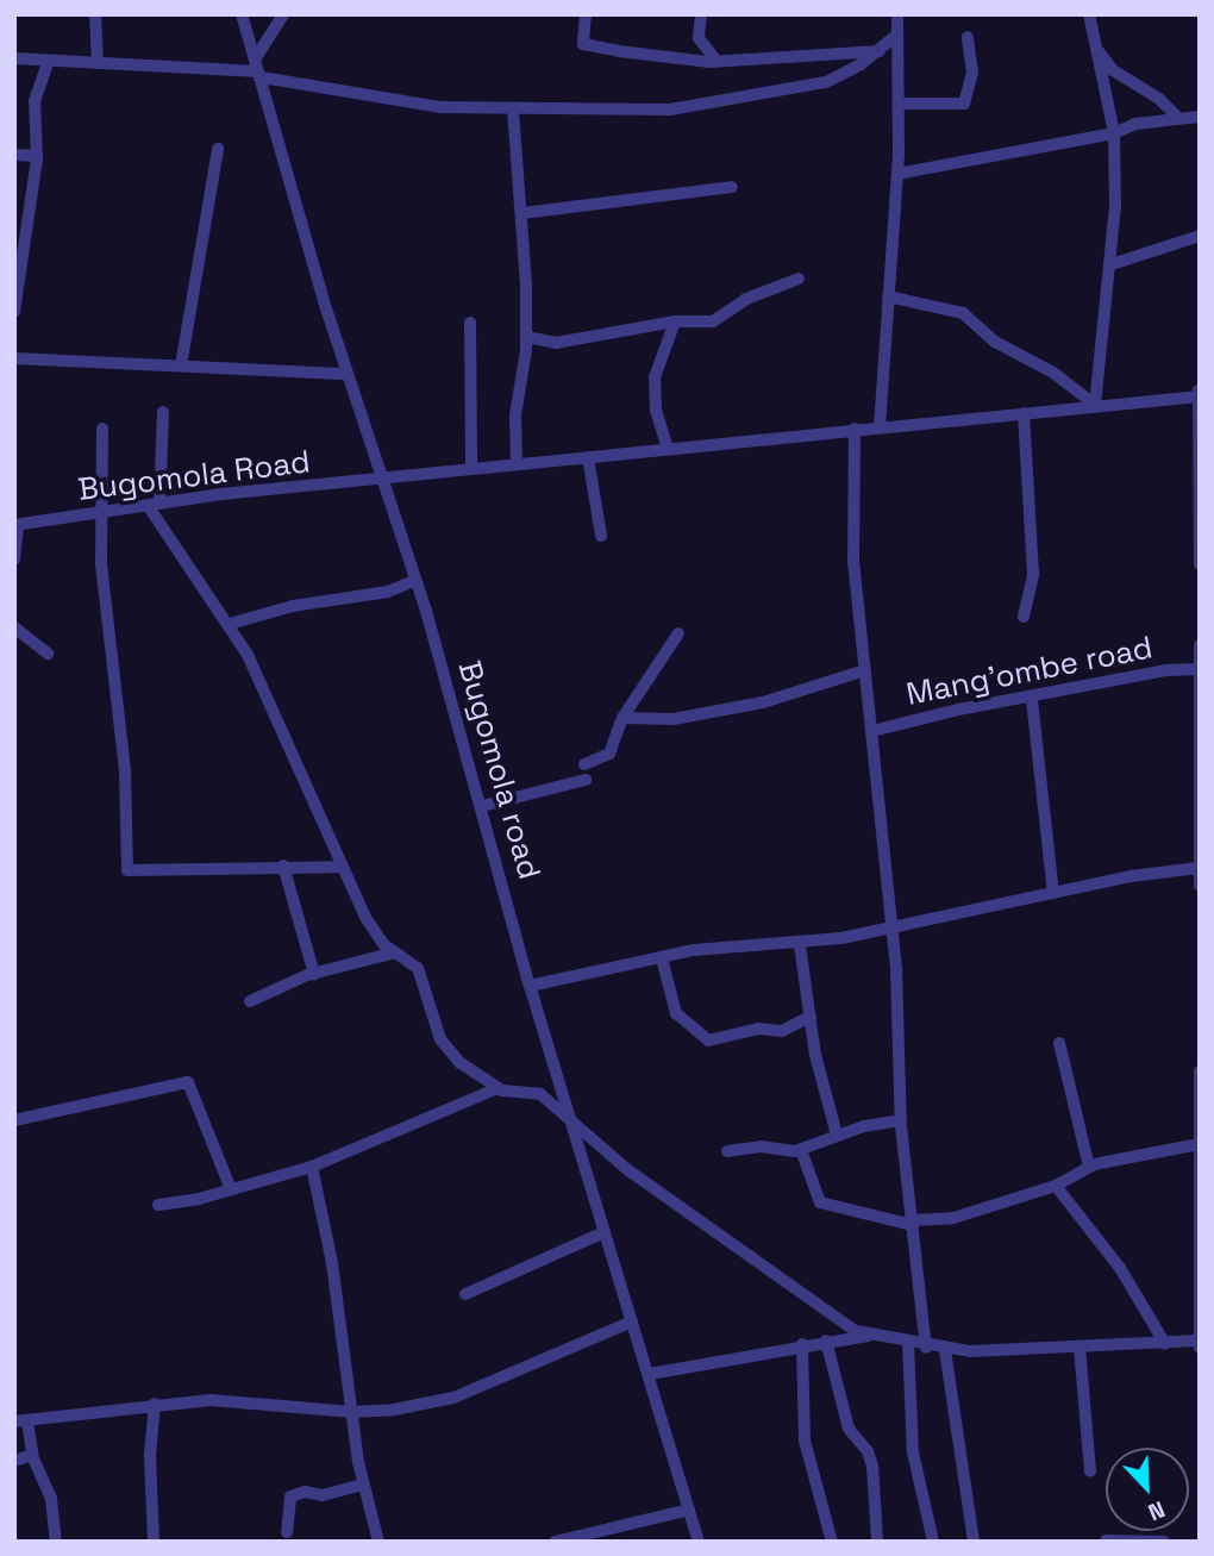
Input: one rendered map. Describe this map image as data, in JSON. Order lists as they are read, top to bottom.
{
  "streets": {
    "street": ["Bugomola Road", "Mang'ombe road", "Bugomola road"]
  },
  "crossings": [
    ["Bugomola Road", "Bugomola road"]
  ],
  "north": "bottom right"
}
